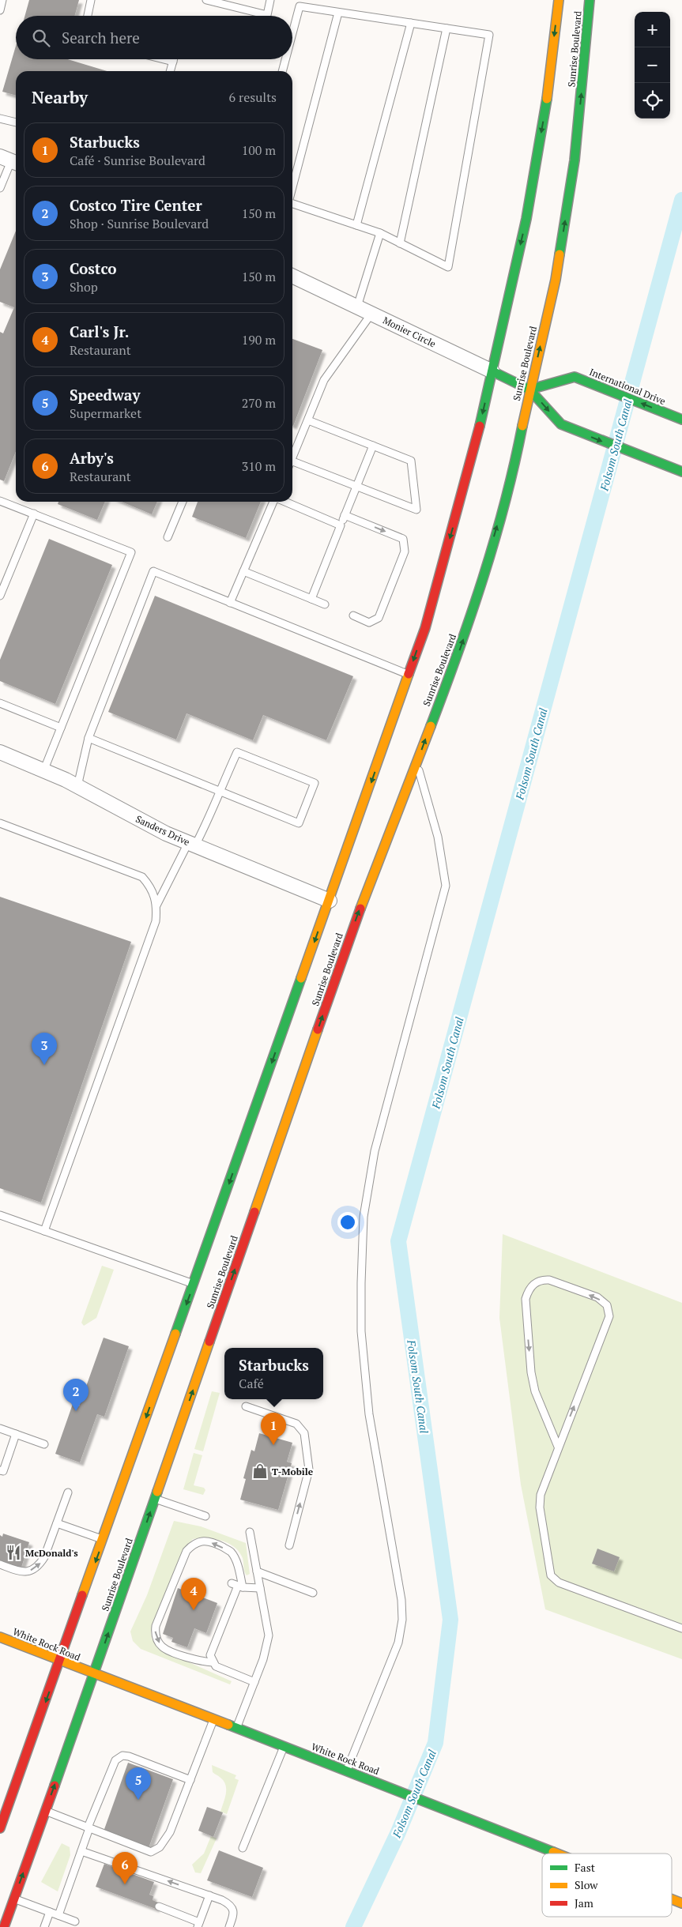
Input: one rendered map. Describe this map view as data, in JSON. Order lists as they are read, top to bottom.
{
  "streets": {
    "main road": [
      "Sunrise Boulevard",
      "Monier Circle",
      "International Drive",
      "White Rock Road"
    ],
    "street": ["Sanders Drive"]
  },
  "crossings": [
    ["Sunrise Boulevard", "Monier Circle"],
    ["Sunrise Boulevard", "International Drive"],
    ["Sunrise Boulevard", "White Rock Road"],
    ["Monier Circle", "International Drive"]
  ],
  "water": ["Folsom South Canal"],
  "places": {
    "shop": ["T-Mobile"],
    "restaurant": ["McDonald's"]
  },
  "legend": ["Fast", "Slow", "Jam"],
  "page": {
    "map_buttons": ["+", "−"],
    "search": "Search here",
    "heading": ["Nearby", "6 results"],
    "list": [
      {
        "mark": "1",
        "name": "Starbucks",
        "note": "Café · Sunrise Boulevard",
        "value": "100 m"
      },
      {
        "mark": "2",
        "name": "Costco Tire Center",
        "note": "Shop · Sunrise Boulevard",
        "value": "150 m"
      },
      {
        "mark": "3",
        "name": "Costco",
        "note": "Shop",
        "value": "150 m"
      },
      {
        "mark": "4",
        "name": "Carl's Jr.",
        "note": "Restaurant",
        "value": "190 m"
      },
      {
        "mark": "5",
        "name": "Speedway",
        "note": "Supermarket",
        "value": "270 m"
      },
      {
        "mark": "6",
        "name": "Arby's",
        "note": "Restaurant",
        "value": "310 m"
      }
    ],
    "pins": [
      "3",
      "2",
      "1",
      "4",
      "5",
      "6"
    ],
    "popup": ["Starbucks", "Café"]
  }
}
